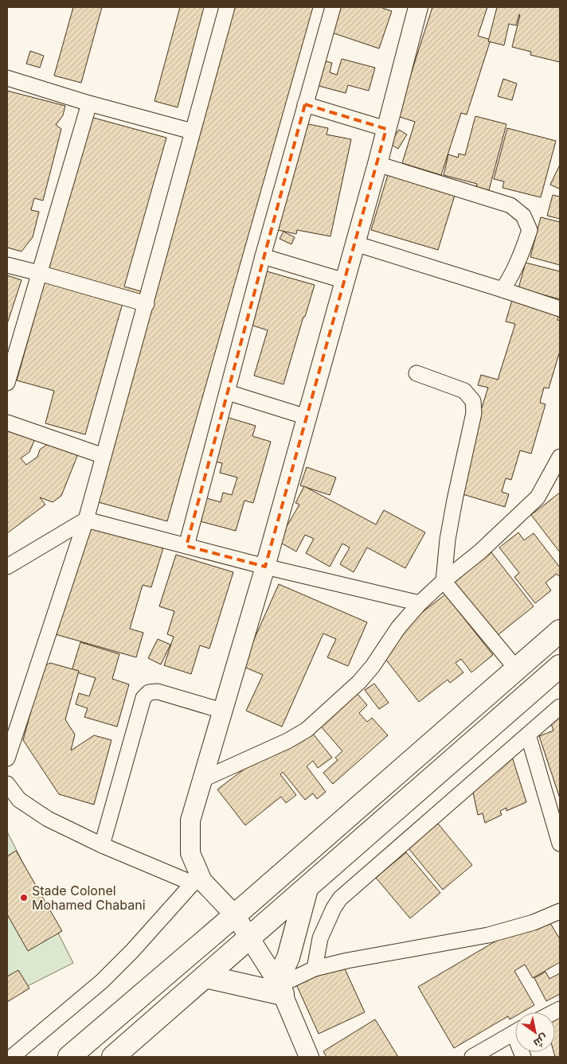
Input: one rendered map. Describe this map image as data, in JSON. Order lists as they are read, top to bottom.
{
  "places": ["Stade Colonel Mohamed Chabani"],
  "north": "bottom right"
}
